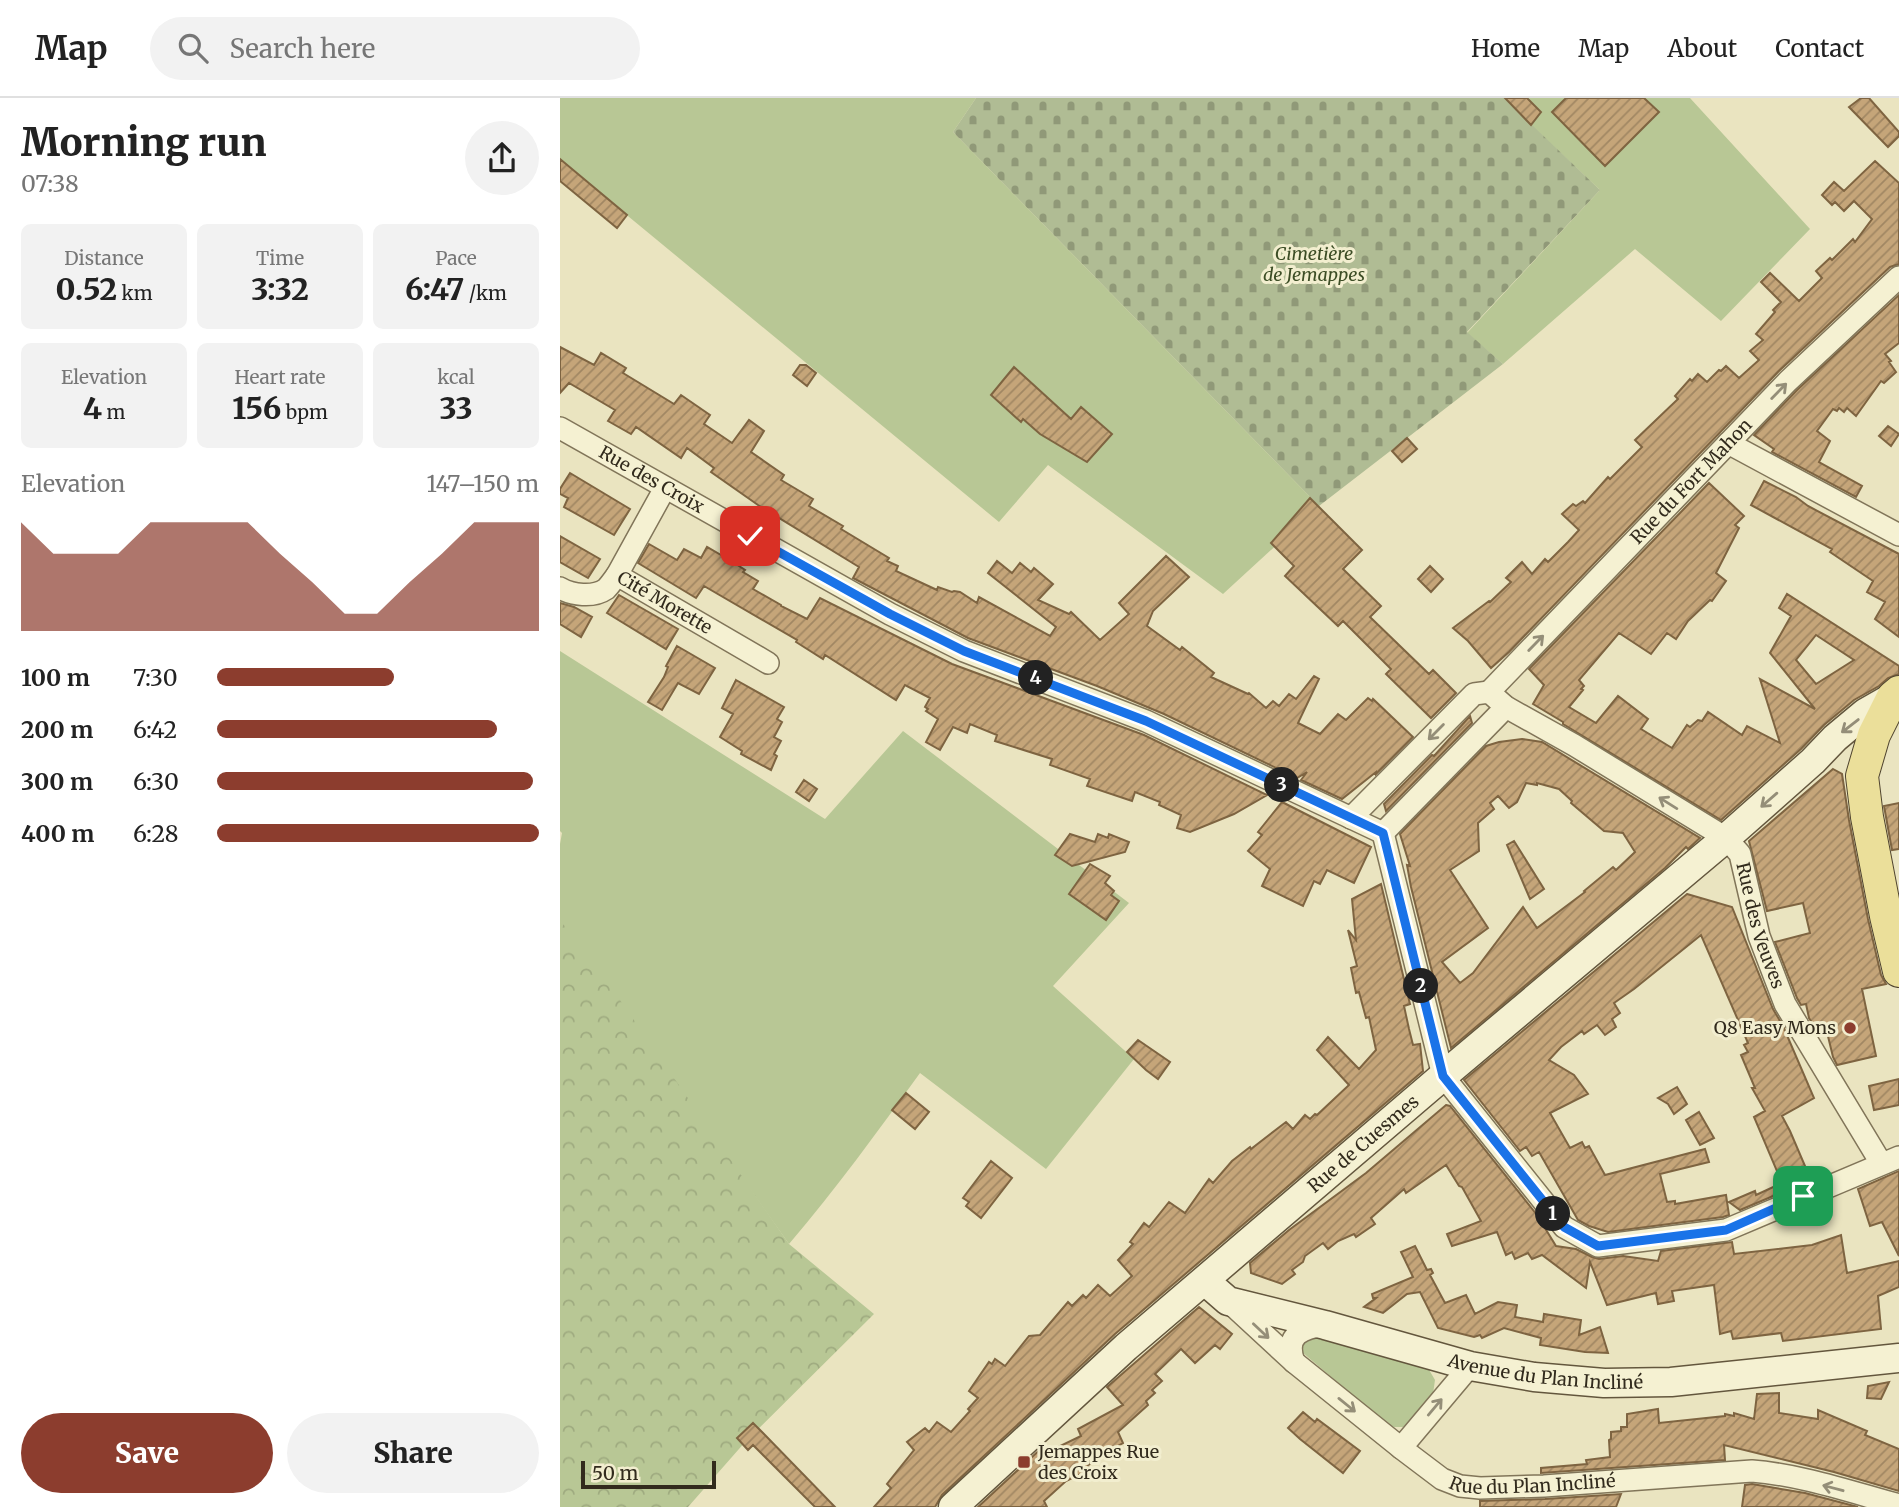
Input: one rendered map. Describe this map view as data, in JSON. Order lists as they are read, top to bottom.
{
  "streets": {
    "street": [
      "Rue des Croix",
      "Rue du Fort Mahon",
      "Cité Morette",
      "Rue des Veuves",
      "Rue de Cuesmes",
      "Avenue du Plan Incliné",
      "Rue du Plan Incliné"
    ]
  },
  "crossings": [
    ["Rue des Croix", "Rue du Fort Mahon"],
    ["Rue du Fort Mahon", "Rue des Veuves"],
    ["Rue des Veuves", "Rue de Cuesmes"],
    ["Rue de Cuesmes", "Avenue du Plan Incliné"],
    ["Avenue du Plan Incliné", "Rue du Plan Incliné"]
  ],
  "one_way": ["Rue des Veuves"],
  "parks": ["Cimetière de Jemappes"],
  "places": {
    "other": ["Q8 Easy Mons"],
    "transit": ["Jemappes Rue des Croix"]
  },
  "scale_bar": "50 m",
  "page": {
    "header": "Map",
    "search": "Search here",
    "nav": [
      "Home",
      "Map",
      "About",
      "Contact"
    ],
    "heading": ["Morning run", "07:38"],
    "stats": [
      ["Distance", "0.52 km"],
      ["Time", "3:32"],
      ["Pace", "6:47 /km"],
      ["Elevation", "4 m"],
      ["Heart rate", "156 bpm"],
      ["kcal", "33"]
    ],
    "chart": ["Elevation", "147–150 m"],
    "list": [
      {
        "name": "100 m",
        "note": "7:30"
      },
      {
        "name": "200 m",
        "note": "6:42"
      },
      {
        "name": "300 m",
        "note": "6:30"
      },
      {
        "name": "400 m",
        "note": "6:28"
      }
    ],
    "pins": [
      "4",
      "3",
      "2",
      "1"
    ],
    "buttons": ["Save", "Share"],
    "scale": "50 m"
  }
}
